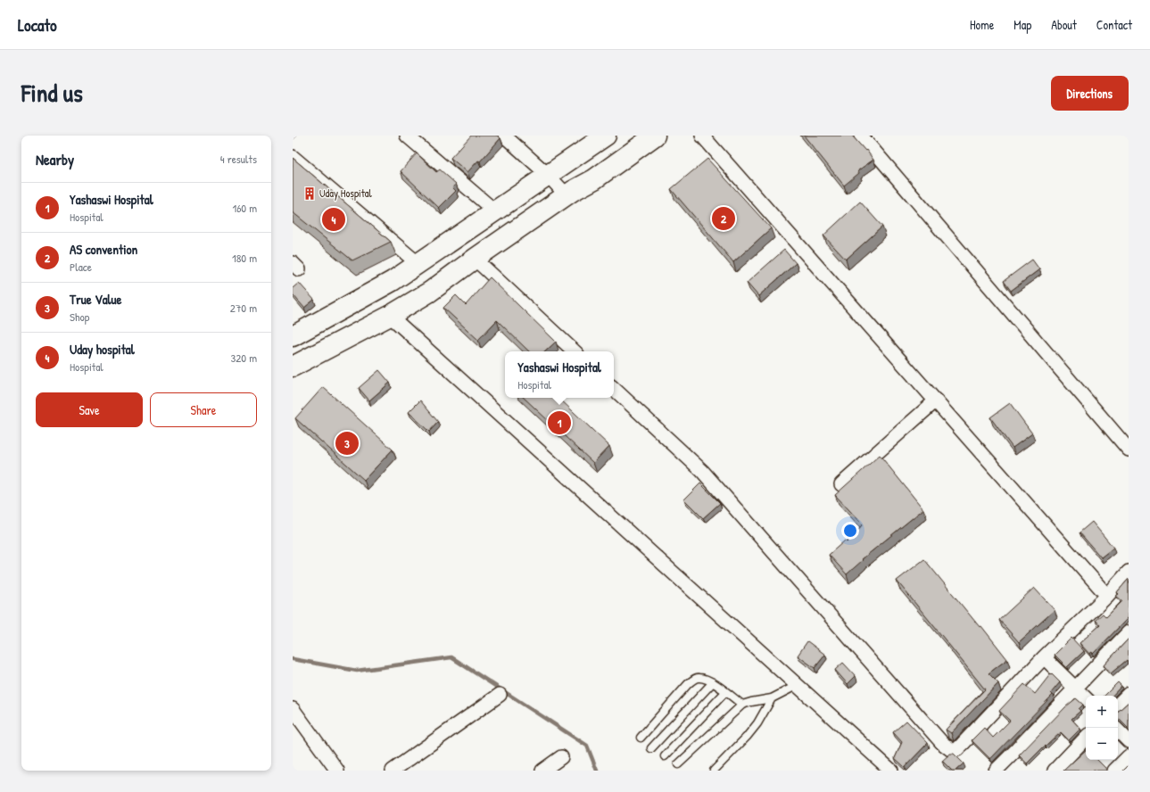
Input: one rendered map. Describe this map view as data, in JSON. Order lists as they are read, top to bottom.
{
  "places": {
    "building": ["Uday Hospital"]
  },
  "page": {
    "header": "Locato",
    "nav": [
      "Home",
      "Map",
      "About",
      "Contact"
    ],
    "title": "Find us",
    "buttons": [
      "Directions",
      ["Save", "Share"]
    ],
    "heading": ["Nearby", "4 results"],
    "list": [
      {
        "mark": "1",
        "name": "Yashaswi Hospital",
        "note": "Hospital",
        "value": "160 m"
      },
      {
        "mark": "2",
        "name": "AS convention",
        "note": "Place",
        "value": "180 m"
      },
      {
        "mark": "3",
        "name": "True Value",
        "note": "Shop",
        "value": "270 m"
      },
      {
        "mark": "4",
        "name": "Uday hospital",
        "note": "Hospital",
        "value": "320 m"
      }
    ],
    "pins": [
      "2",
      "4",
      "1",
      "3"
    ],
    "popup": ["Yashaswi Hospital", "Hospital"],
    "map_buttons": ["+", "−"]
  }
}
